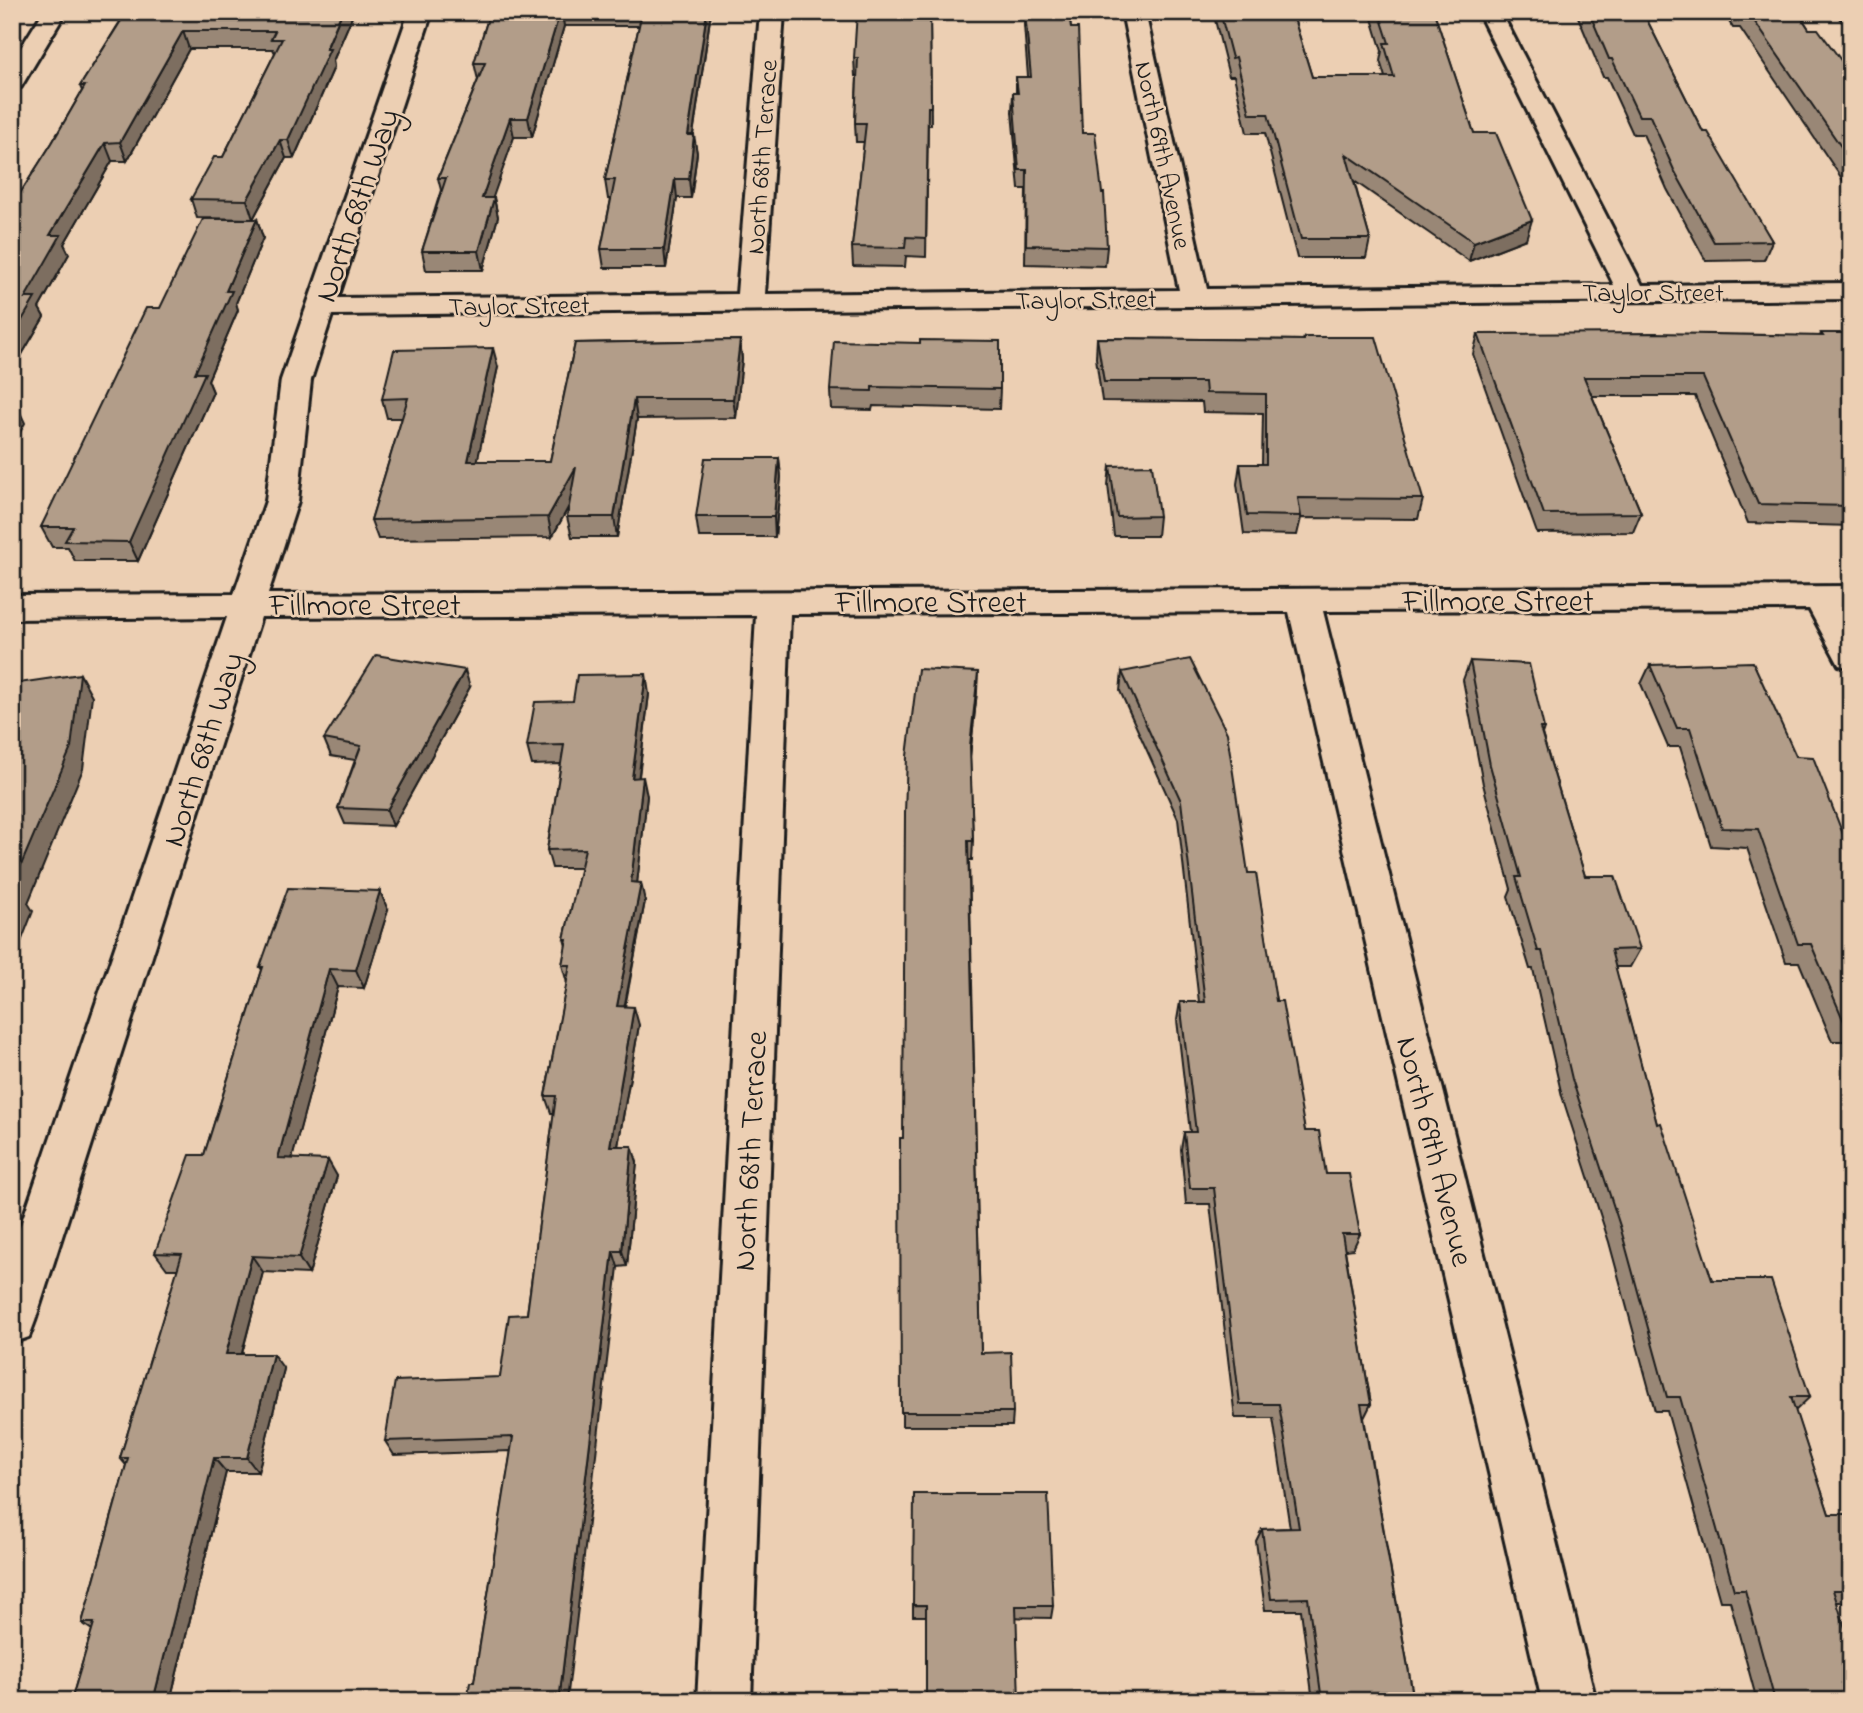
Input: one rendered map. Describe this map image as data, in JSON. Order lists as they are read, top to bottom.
{
  "streets": {
    "street": [
      "North 69th Avenue",
      "North 68th Terrace",
      "North 68th Way",
      "Taylor Street",
      "Fillmore Street"
    ]
  },
  "crossings": [
    ["North 69th Avenue", "Taylor Street"],
    ["North 69th Avenue", "Fillmore Street"],
    ["North 68th Terrace", "Taylor Street"],
    ["North 68th Terrace", "Fillmore Street"],
    ["North 68th Way", "Taylor Street"],
    ["North 68th Way", "Fillmore Street"]
  ]
}
